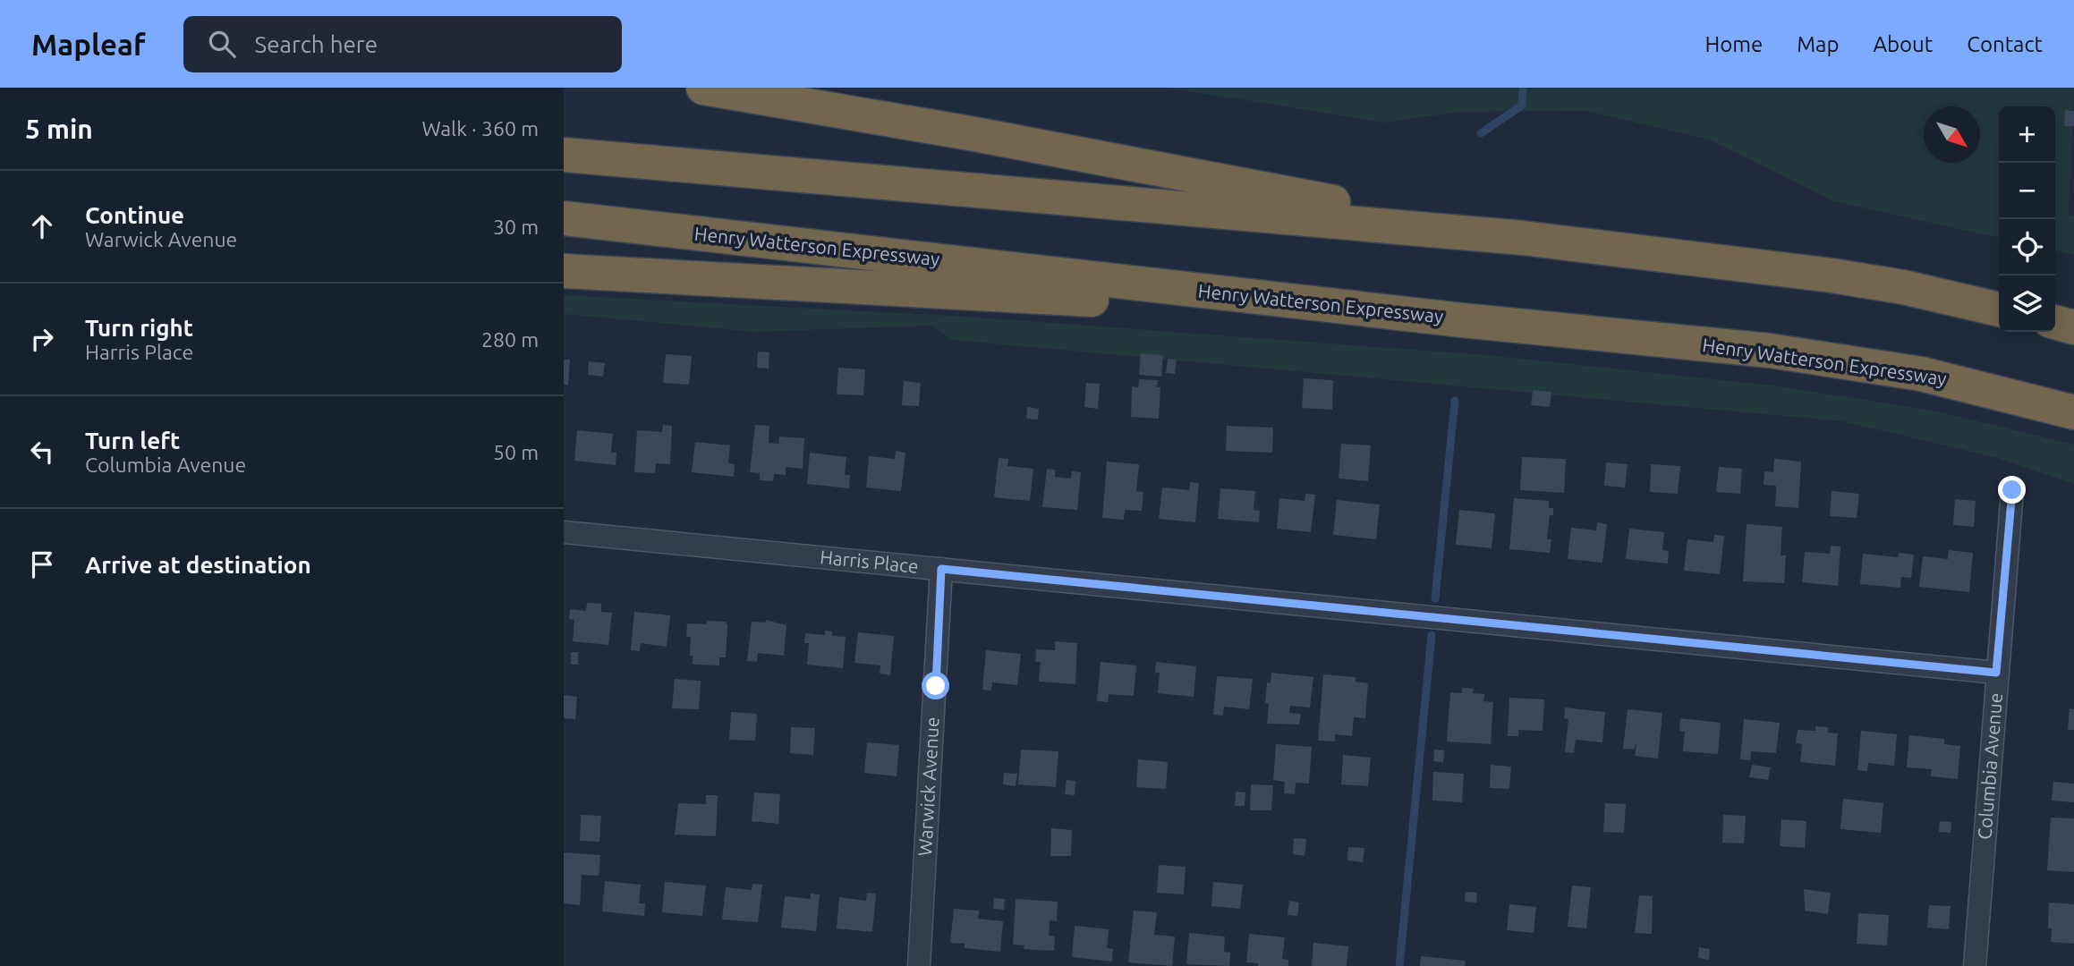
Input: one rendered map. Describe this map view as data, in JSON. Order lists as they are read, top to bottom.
{
  "streets": {
    "highway": ["Henry Watterson Expressway"],
    "street": ["Harris Place", "Columbia Avenue", "Warwick Avenue"]
  },
  "crossings": [
    ["Harris Place", "Columbia Avenue"],
    ["Harris Place", "Warwick Avenue"]
  ],
  "north": "bottom right",
  "page": {
    "header": "Mapleaf",
    "search": "Search here",
    "nav": [
      "Home",
      "Map",
      "About",
      "Contact"
    ],
    "heading": ["5 min", "Walk · 360 m"],
    "map_buttons": ["+", "−"],
    "list": [
      ["Continue", "Warwick Avenue", "30 m"],
      ["Turn right", "Harris Place", "280 m"],
      ["Turn left", "Columbia Avenue", "50 m"],
      "Arrive at destination"
    ]
  }
}
